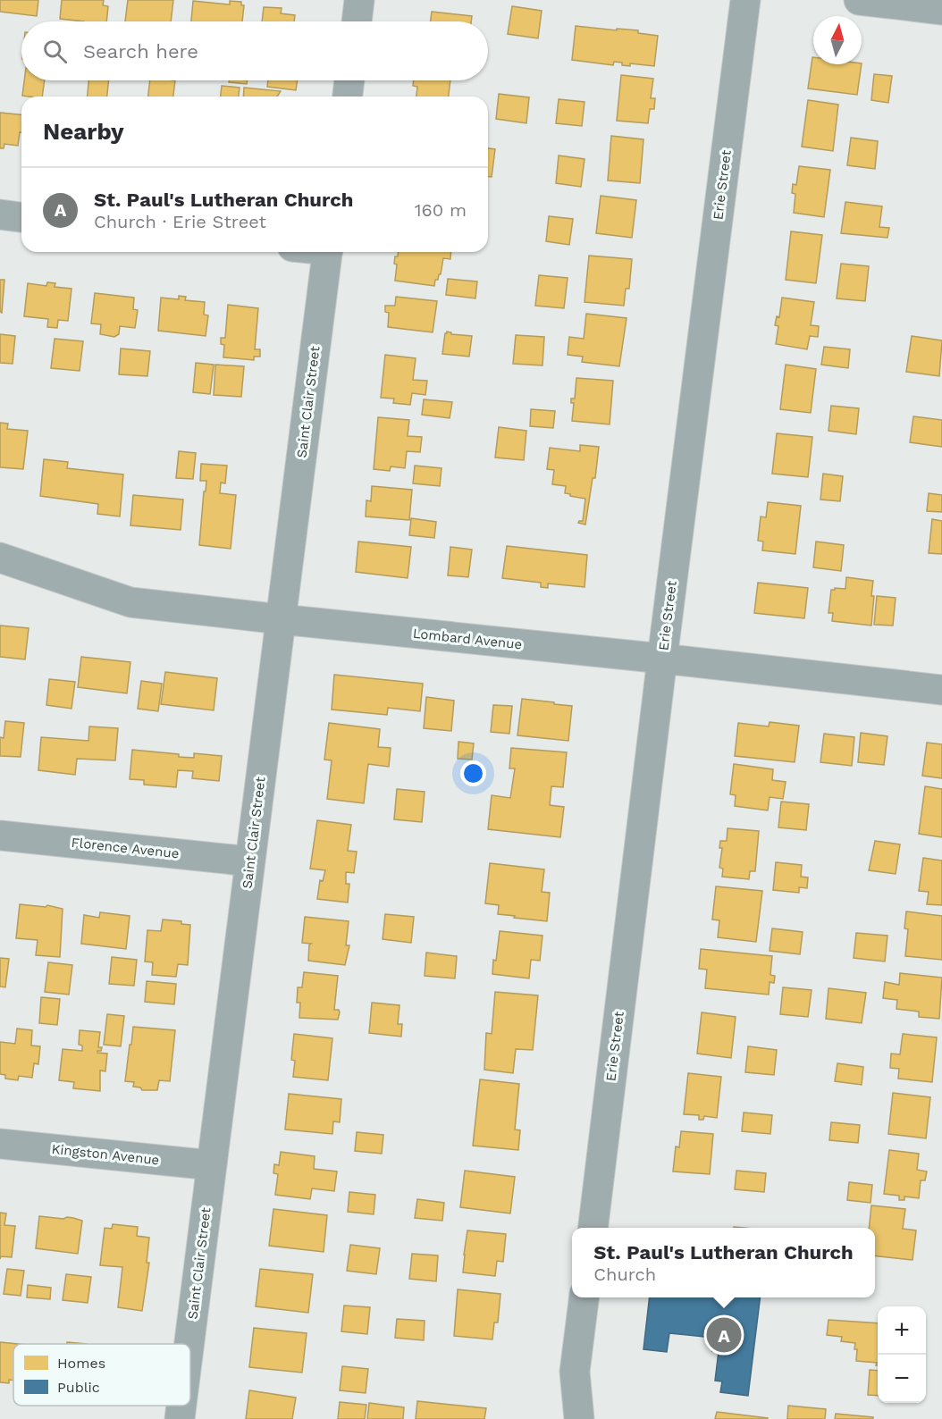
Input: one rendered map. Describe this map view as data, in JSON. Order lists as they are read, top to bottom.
{
  "streets": {
    "street": [
      "Erie Street",
      "Saint Clair Street",
      "Lombard Avenue",
      "Florence Avenue",
      "Kingston Avenue"
    ]
  },
  "crossings": [
    ["Erie Street", "Lombard Avenue"],
    ["Saint Clair Street", "Lombard Avenue"],
    ["Saint Clair Street", "Florence Avenue"],
    ["Saint Clair Street", "Kingston Avenue"]
  ],
  "legend": ["Homes", "Public"],
  "north": "top",
  "page": {
    "search": "Search here",
    "heading": "Nearby",
    "list": [
      {
        "mark": "A",
        "name": "St. Paul's Lutheran Church",
        "note": "Church · Erie Street",
        "value": "160 m"
      }
    ],
    "popup": ["St. Paul's Lutheran Church", "Church"],
    "map_buttons": ["+", "−"],
    "pins": "A"
  }
}
